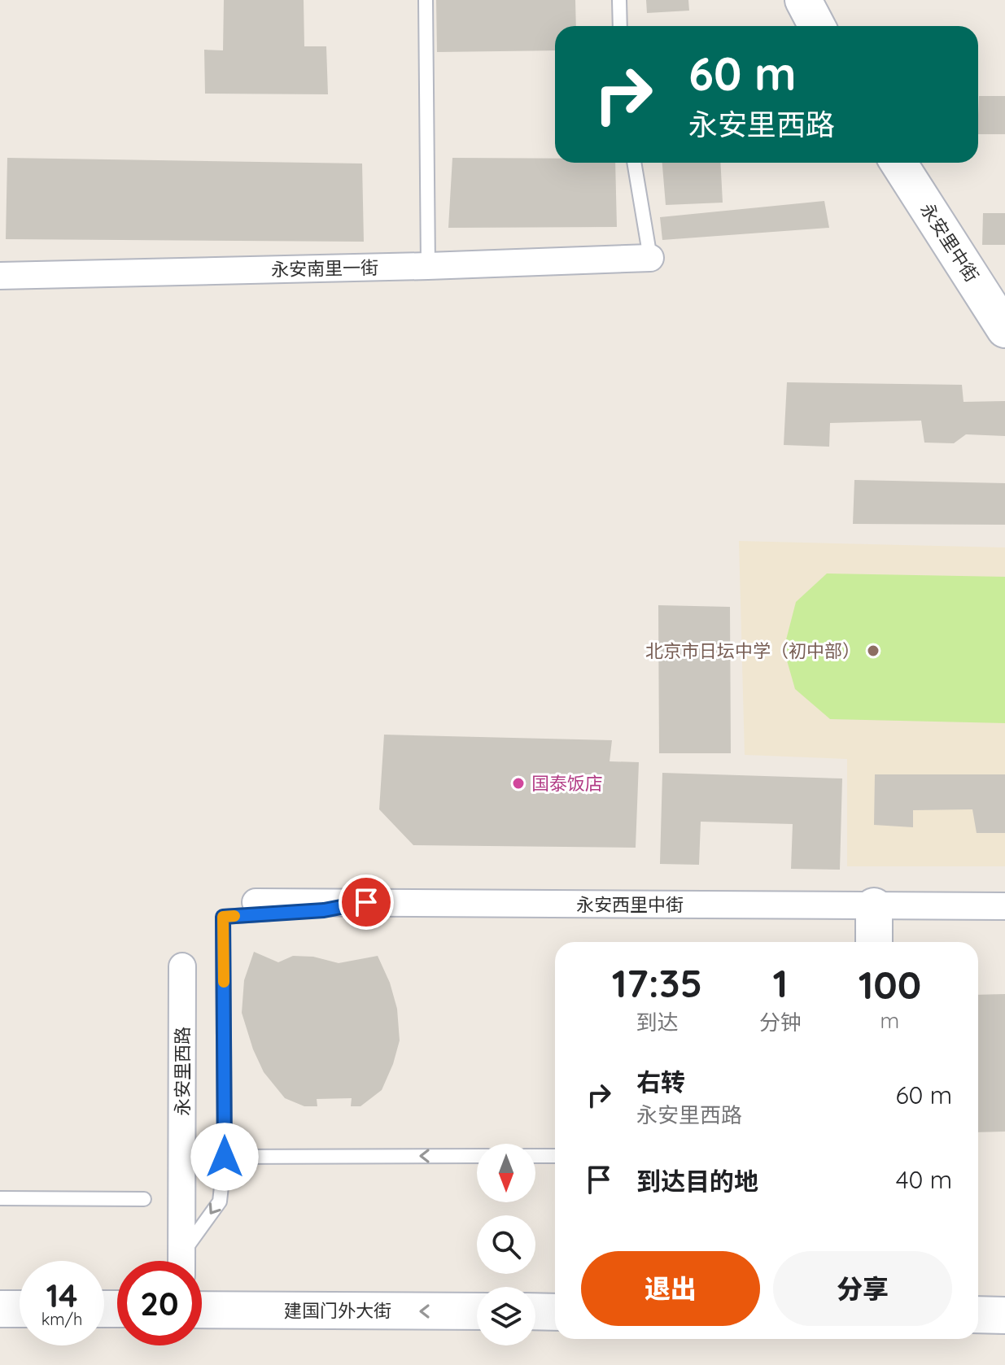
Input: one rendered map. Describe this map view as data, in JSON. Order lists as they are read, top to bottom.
{
  "streets": {
    "street": [
      "永安里中街",
      "永安南里一街",
      "永安西里中街",
      "永安里西路",
      "建国门外大街"
    ]
  },
  "crossings": [
    ["永安西里中街", "永安里西路"]
  ],
  "one_way": ["建国门外大街"],
  "places": ["北京市日坛中学（初中部）", "国泰饭店"],
  "north": "bottom",
  "page": {
    "turn": ["60 m", "永安里西路"],
    "eta": [
      "17:35",
      "到达",
      "1",
      "分钟",
      "100",
      "m"
    ],
    "list": [
      {
        "name": "右转",
        "note": "永安里西路",
        "value": "60 m"
      },
      {
        "name": "到达目的地",
        "value": "40 m"
      }
    ],
    "buttons": ["退出", "分享"],
    "speed": "14 km/h",
    "limit": "20"
  }
}
